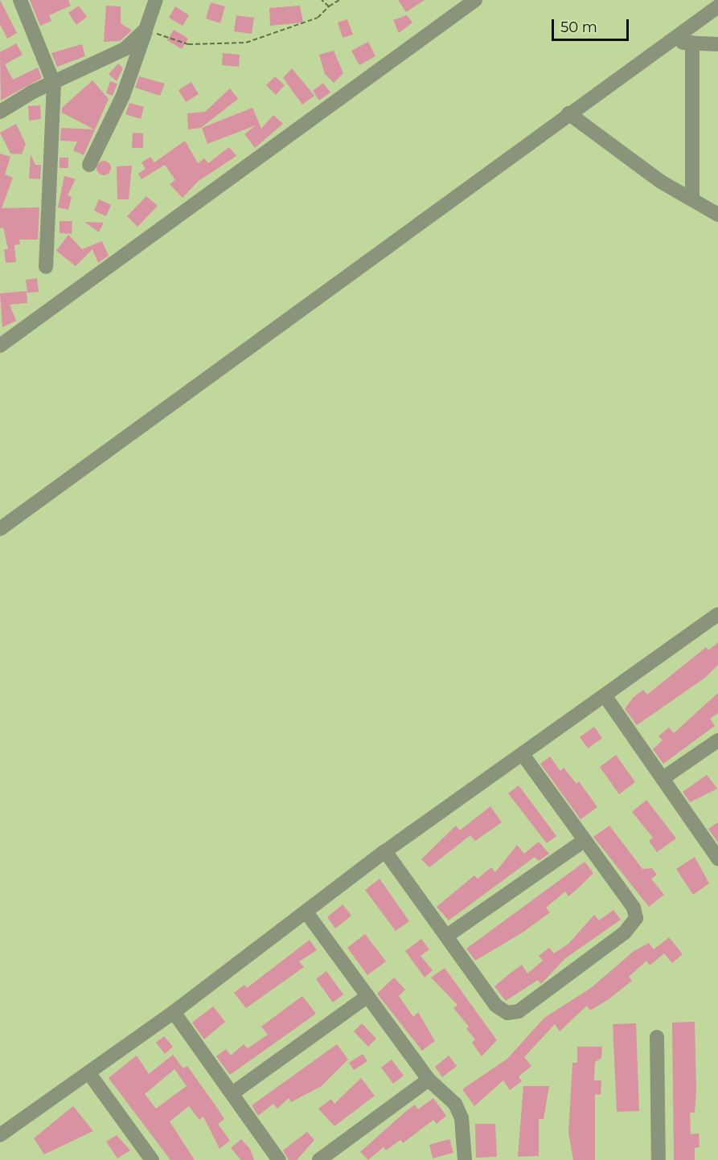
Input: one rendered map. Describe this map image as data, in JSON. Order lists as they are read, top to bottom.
{
  "scale_bar": "50 m"
}
